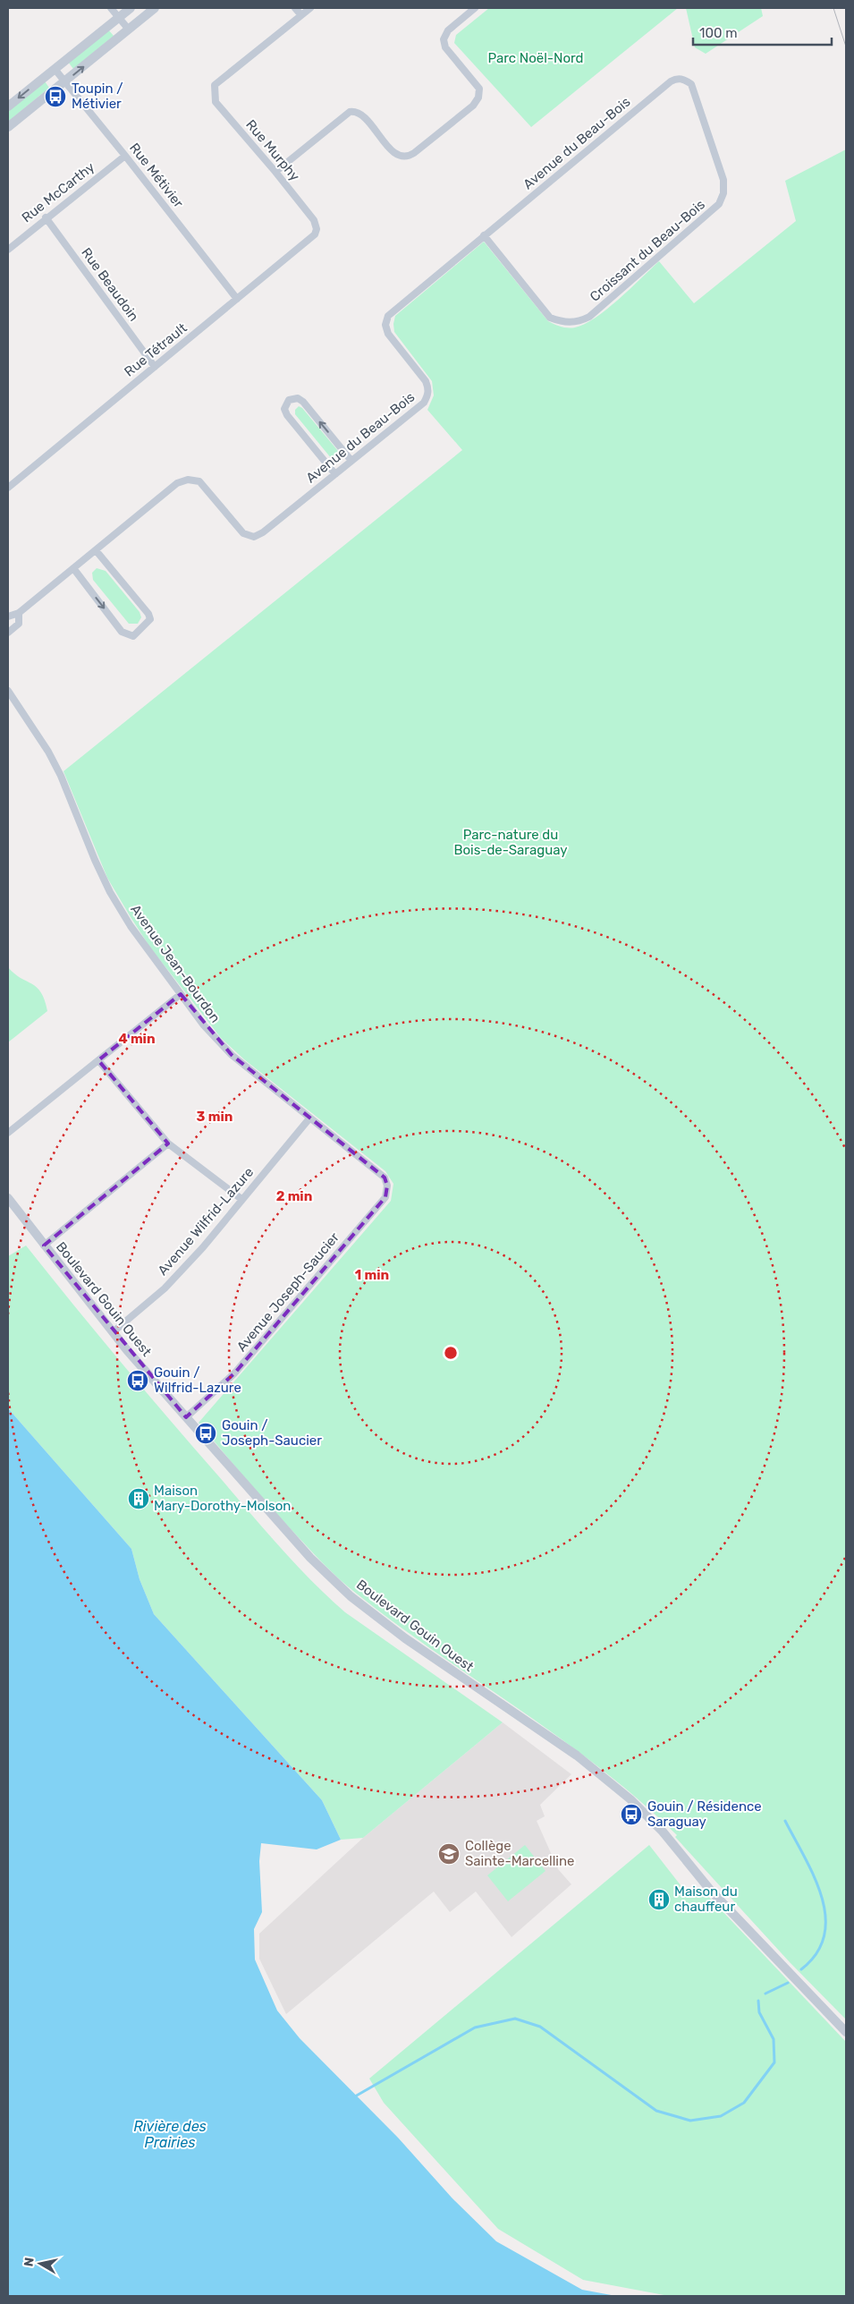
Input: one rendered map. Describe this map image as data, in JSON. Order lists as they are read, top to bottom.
{
  "streets": {
    "street": [
      "Avenue du Beau-Bois",
      "Rue Murphy",
      "Rue Métivier",
      "Rue McCarthy",
      "Croissant du Beau-Bois",
      "Rue Beaudoin",
      "Rue Tétrault",
      "Avenue Jean-Bourdon",
      "Avenue Wilfrid-Lazure",
      "Avenue Joseph-Saucier",
      "Boulevard Gouin Ouest"
    ]
  },
  "crossings": [
    ["Avenue du Beau-Bois", "Croissant du Beau-Bois"],
    ["Rue Murphy", "Rue Tétrault"],
    ["Rue Métivier", "Rue McCarthy"],
    ["Rue Métivier", "Rue Tétrault"],
    ["Rue McCarthy", "Rue Beaudoin"],
    ["Rue Beaudoin", "Rue Tétrault"],
    ["Avenue Jean-Bourdon", "Avenue Wilfrid-Lazure"],
    ["Avenue Jean-Bourdon", "Avenue Joseph-Saucier"],
    ["Avenue Wilfrid-Lazure", "Boulevard Gouin Ouest"],
    ["Avenue Joseph-Saucier", "Boulevard Gouin Ouest"]
  ],
  "water": ["Rivière des Prairies"],
  "parks": ["Parc Noël-Nord", "Parc-nature du Bois-de-Saraguay"],
  "places": {
    "bus stop": [
      "Toupin / Métivier",
      "Gouin / Wilfrid-Lazure",
      "Gouin / Joseph-Saucier",
      "Gouin / Résidence Saraguay"
    ],
    "building": ["Maison Mary-Dorothy-Molson", "Maison du chauffeur"],
    "school or university": ["Collège Sainte-Marcelline"]
  },
  "scale_bar": "100 m",
  "north": "left",
  "rings": [
    "4 min",
    "3 min",
    "2 min",
    "1 min"
  ]
}
